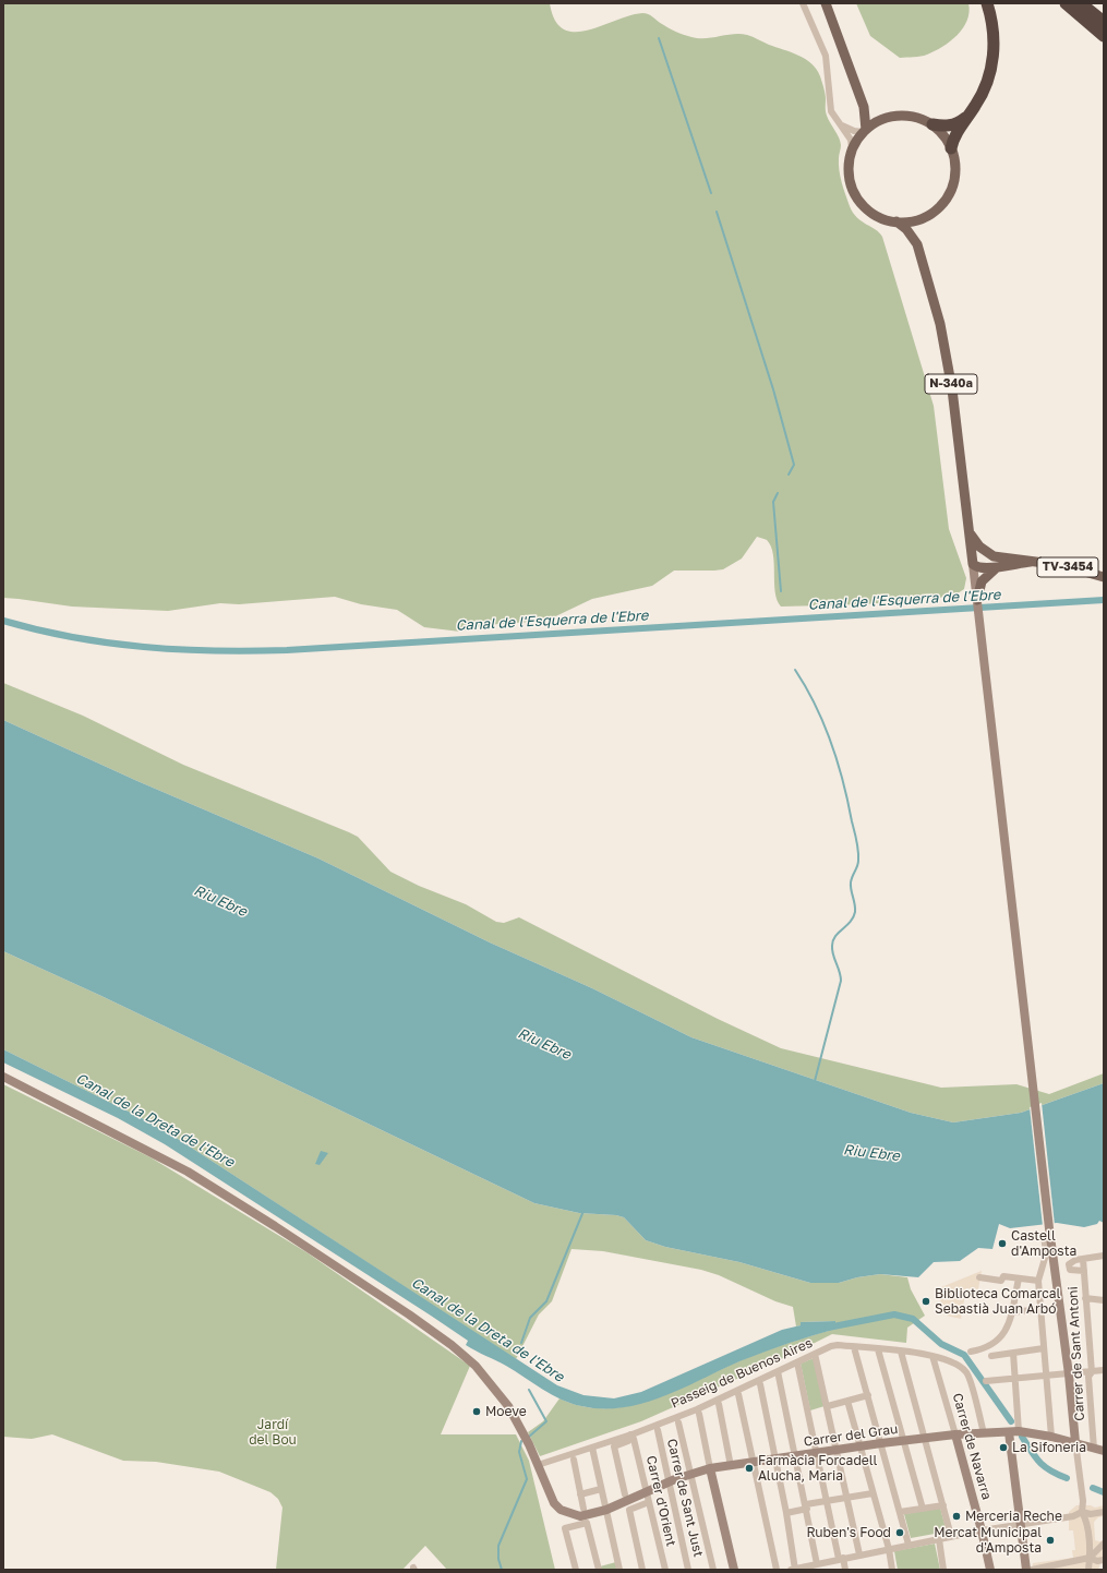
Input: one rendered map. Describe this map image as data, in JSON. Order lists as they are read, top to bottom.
{
  "streets": {
    "main road": ["N-340a", "TV-3454"],
    "street": [
      "Carrer de Sant Antoni",
      "Passeig de Buenos Aires",
      "Carrer del Grau",
      "Carrer de Navarra",
      "Carrer de Sant Just",
      "Carrer d'Orient"
    ]
  },
  "crossings": [
    ["N-340a", "TV-3454"],
    ["N-340a", "Carrer del Grau"],
    ["Carrer de Sant Antoni", "Carrer del Grau"],
    ["Passeig de Buenos Aires", "Carrer del Grau"],
    ["Passeig de Buenos Aires", "Carrer de Navarra"],
    ["Passeig de Buenos Aires", "Carrer d'Orient"],
    ["Carrer del Grau", "Carrer de Navarra"],
    ["Carrer del Grau", "Carrer de Sant Just"],
    ["Carrer del Grau", "Carrer d'Orient"]
  ],
  "water": ["Canal de l'Esquerra de l'Ebre", "Riu Ebre", "Canal de la Dreta de l'Ebre"],
  "parks": ["Jardí del Bou"],
  "places": [
    "Castell d'Amposta",
    "Biblioteca Comarcal Sebastià Juan Arbó",
    "Moeve",
    "La Sifoneria",
    "Farmàcia Forcadell Alucha, Maria",
    "Merceria Reche",
    "Ruben's Food",
    "Mercat Municipal d'Amposta"
  ]
}
